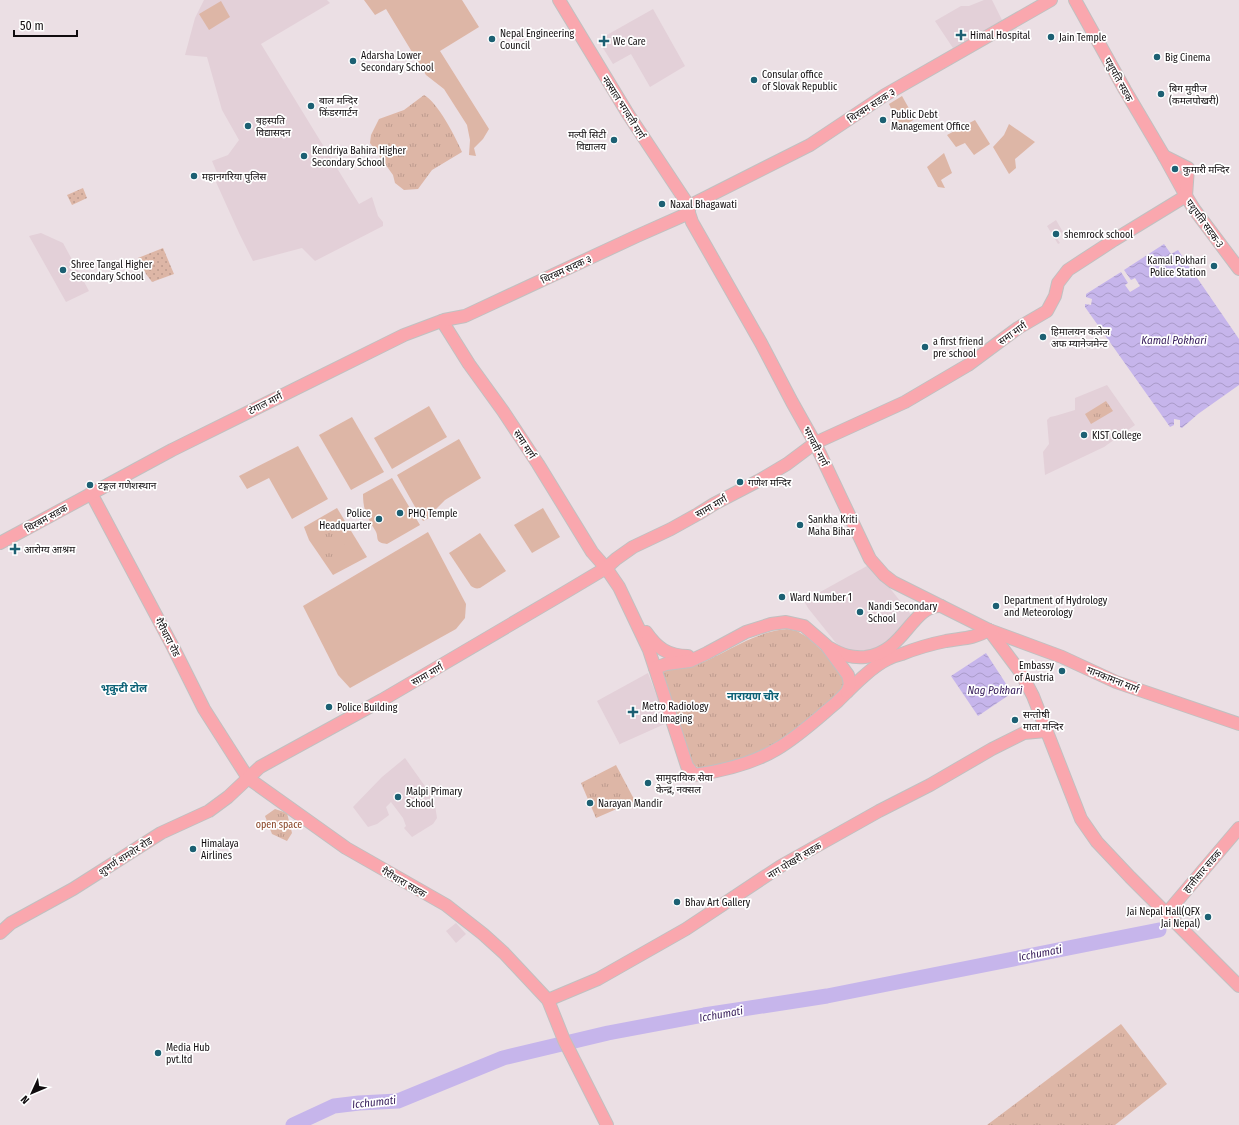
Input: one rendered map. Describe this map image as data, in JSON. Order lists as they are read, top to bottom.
{
  "streets": {
    "main road": [
      "पशुपति सडक",
      "थिरबम सडक ३",
      "नक्साल भगवती मार्ग",
      "पशुपति सडक-3",
      "थिरबम सदक ३",
      "समा मार्ग",
      "टंगाल मार्ग",
      "भगवती मार्ग",
      "सामा मार्ग",
      "थिरबम सडक",
      "गैरीधारा रोड",
      "मानकामना मार्ग",
      "शुभर्ण शमशेर रोड",
      "नाग पोखरी सडक",
      "हात्तीसार सडक",
      "गैरीधारा सडक"
    ]
  },
  "crossings": [
    ["पशुपति सडक", "पशुपति सडक-3"],
    ["पशुपति सडक", "समा मार्ग"],
    ["थिरबम सडक ३", "नक्साल भगवती मार्ग"],
    ["थिरबम सडक ३", "थिरबम सदक ३"],
    ["थिरबम सडक ३", "भगवती मार्ग"],
    ["नक्साल भगवती मार्ग", "थिरबम सदक ३"],
    ["नक्साल भगवती मार्ग", "भगवती मार्ग"],
    ["पशुपति सडक-3", "समा मार्ग"],
    ["थिरबम सदक ३", "समा मार्ग"],
    ["थिरबम सदक ३", "टंगाल मार्ग"],
    ["थिरबम सदक ३", "भगवती मार्ग"],
    ["समा मार्ग", "टंगाल मार्ग"],
    ["समा मार्ग", "भगवती मार्ग"],
    ["समा मार्ग", "सामा मार्ग"],
    ["टंगाल मार्ग", "थिरबम सडक"],
    ["टंगाल मार्ग", "गैरीधारा रोड"],
    ["भगवती मार्ग", "सामा मार्ग"],
    ["भगवती मार्ग", "मानकामना मार्ग"],
    ["सामा मार्ग", "गैरीधारा रोड"],
    ["सामा मार्ग", "शुभर्ण शमशेर रोड"],
    ["सामा मार्ग", "गैरीधारा सडक"],
    ["थिरबम सडक", "गैरीधारा रोड"],
    ["गैरीधारा रोड", "शुभर्ण शमशेर रोड"],
    ["गैरीधारा रोड", "गैरीधारा सडक"],
    ["शुभर्ण शमशेर रोड", "गैरीधारा सडक"],
    ["नाग पोखरी सडक", "गैरीधारा सडक"]
  ],
  "districts": ["भृकुटी टोल", "नारायण चौर"],
  "water": ["Kamal Pokhari", "Nag Pokhari", "Icchumati"],
  "parks": ["open space"],
  "places": {
    "health": [
      "Himal Hospital",
      "We Care",
      "आरोग्य आश्रम",
      "Metro Radiology and Imaging"
    ],
    "other": [
      "Jain Temple",
      "Nepal Engineering Council",
      "Big Cinema",
      "Adarsha Lower Secondary School",
      "Consular office of Slovak Republic",
      "बिग मुवीज (कमलपोखरी)",
      "बाल मन्दिर किंडरगार्टन",
      "Public Debt Management Office",
      "बृहस्पति विद्यासदन",
      "मल्पी सिटी विद्यालय",
      "Kendriya Bahira Higher Secondary School",
      "कुमारी मन्दिर",
      "महानगरिया पुलिस",
      "Naxal Bhagawati",
      "shemrock school",
      "Kamal Pokhari Police Station",
      "Shree Tangal Higher Secondary School",
      "हिमालयन कलेज अफ म्यानेजमेन्ट",
      "a first friend pre school",
      "KIST College",
      "गणेश मन्दिर",
      "टङ्गल गणेशस्थान",
      "PHQ Temple",
      "Police Headquarter",
      "Sankha Kriti Maha Bihar",
      "Ward Number 1",
      "Department of Hydrology and Meteorology",
      "Nandi Secondary School",
      "Embassy of Austria",
      "Police Building",
      "सन्तोषी माता मन्दिर",
      "सामुदायिक सेवा केन्द्र, नक्सल",
      "Malpi Primary School",
      "Narayan Mandir",
      "Himalaya Airlines",
      "Bhav Art Gallery",
      "Jai Nepal Hall(QFX Jai Nepal)",
      "Media Hub pvt.ltd"
    ]
  },
  "scale_bar": "50 m",
  "north": "bottom left"
}
